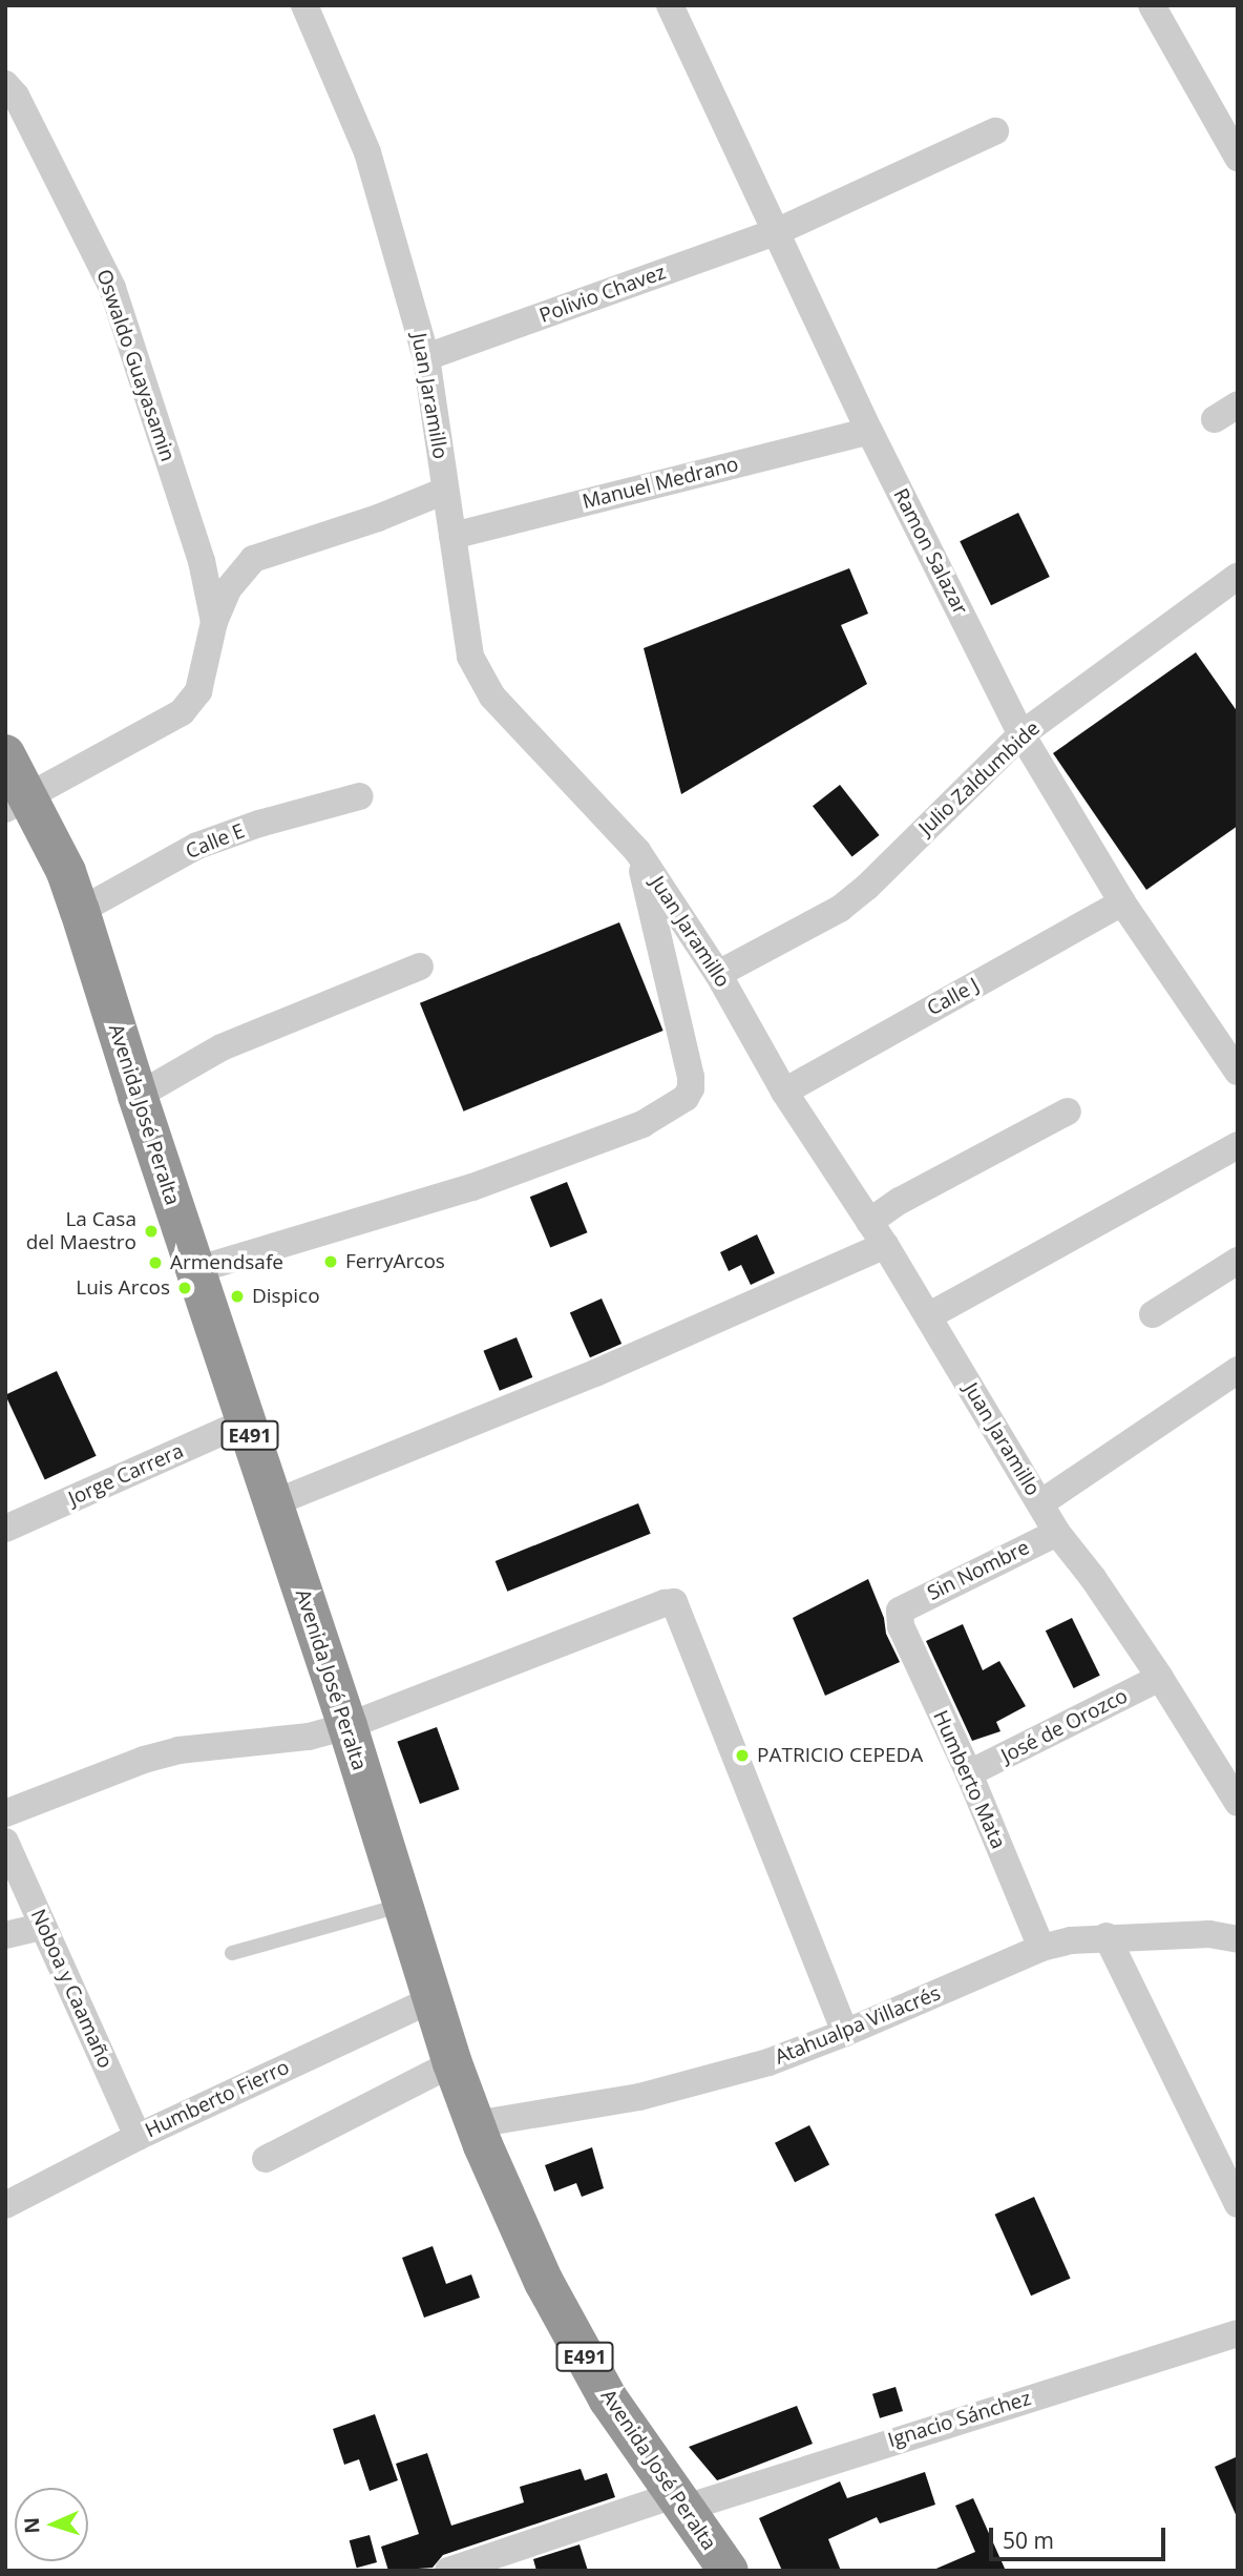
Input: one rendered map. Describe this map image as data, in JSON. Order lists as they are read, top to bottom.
{
  "streets": {
    "highway": ["Avenida José Peralta", "E491"],
    "street": [
      "Polivio Chavez",
      "Oswaldo Guayasamin",
      "Juan Jaramillo",
      "Manuel Medrano",
      "Ramon Salazar",
      "Julio Zaldumbide",
      "Calle E",
      "Calle J",
      "Jorge Carrera",
      "Sin Nombre",
      "José de Orozco",
      "Humberto Mata",
      "Noboa y Caamaño",
      "Atahualpa Villacrés",
      "Humberto Fierro",
      "Ignacio Sánchez"
    ]
  },
  "crossings": [
    ["Polivio Chavez", "Juan Jaramillo"],
    ["Polivio Chavez", "Ramon Salazar"],
    ["Juan Jaramillo", "Manuel Medrano"],
    ["Juan Jaramillo", "Julio Zaldumbide"],
    ["Juan Jaramillo", "Calle J"],
    ["Juan Jaramillo", "Sin Nombre"],
    ["Juan Jaramillo", "José de Orozco"],
    ["Manuel Medrano", "Ramon Salazar"],
    ["Ramon Salazar", "Julio Zaldumbide"],
    ["Ramon Salazar", "Calle J"],
    ["Calle E", "Avenida José Peralta"],
    ["Avenida José Peralta", "Jorge Carrera"],
    ["Avenida José Peralta", "Atahualpa Villacrés"],
    ["Avenida José Peralta", "Humberto Fierro"],
    ["Avenida José Peralta", "Ignacio Sánchez"],
    ["Sin Nombre", "Humberto Mata"],
    ["José de Orozco", "Humberto Mata"],
    ["Humberto Mata", "Atahualpa Villacrés"],
    ["Noboa y Caamaño", "Humberto Fierro"]
  ],
  "places": [
    "La Casa del Maestro",
    "FerryArcos",
    "Armendsafe",
    "Luis Arcos",
    "Dispico",
    "PATRICIO CEPEDA"
  ],
  "scale_bar": "50 m",
  "north": "left"
}
